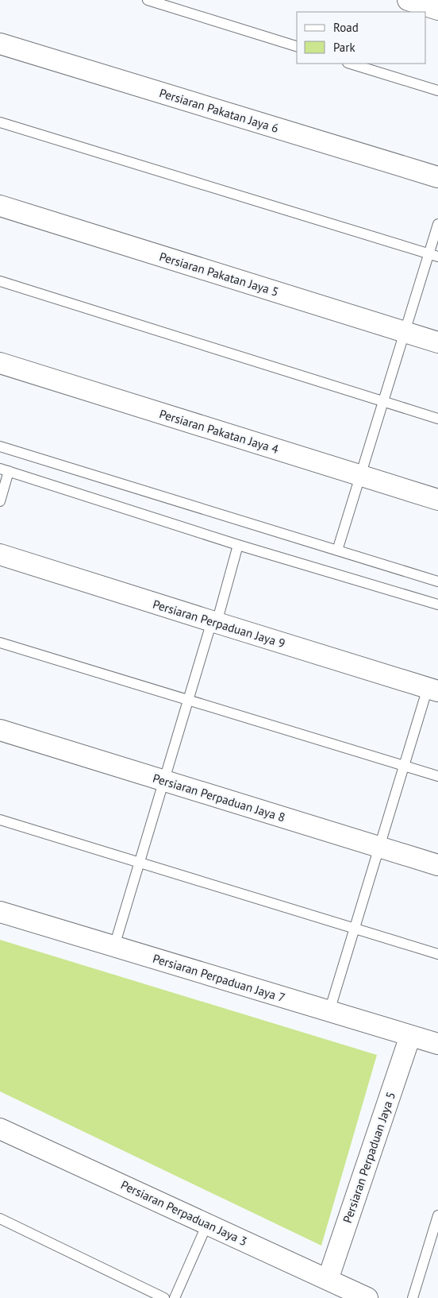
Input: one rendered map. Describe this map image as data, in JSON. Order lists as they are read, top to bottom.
{
  "streets": {
    "street": [
      "Persiaran Pakatan Jaya 6",
      "Persiaran Pakatan Jaya 5",
      "Persiaran Pakatan Jaya 4",
      "Persiaran Perpaduan Jaya 9",
      "Persiaran Perpaduan Jaya 8",
      "Persiaran Perpaduan Jaya 7",
      "Persiaran Perpaduan Jaya 5",
      "Persiaran Perpaduan Jaya 3"
    ]
  },
  "crossings": [
    ["Persiaran Perpaduan Jaya 7", "Persiaran Perpaduan Jaya 5"],
    ["Persiaran Perpaduan Jaya 5", "Persiaran Perpaduan Jaya 3"]
  ],
  "legend": ["Road", "Park"]
}
